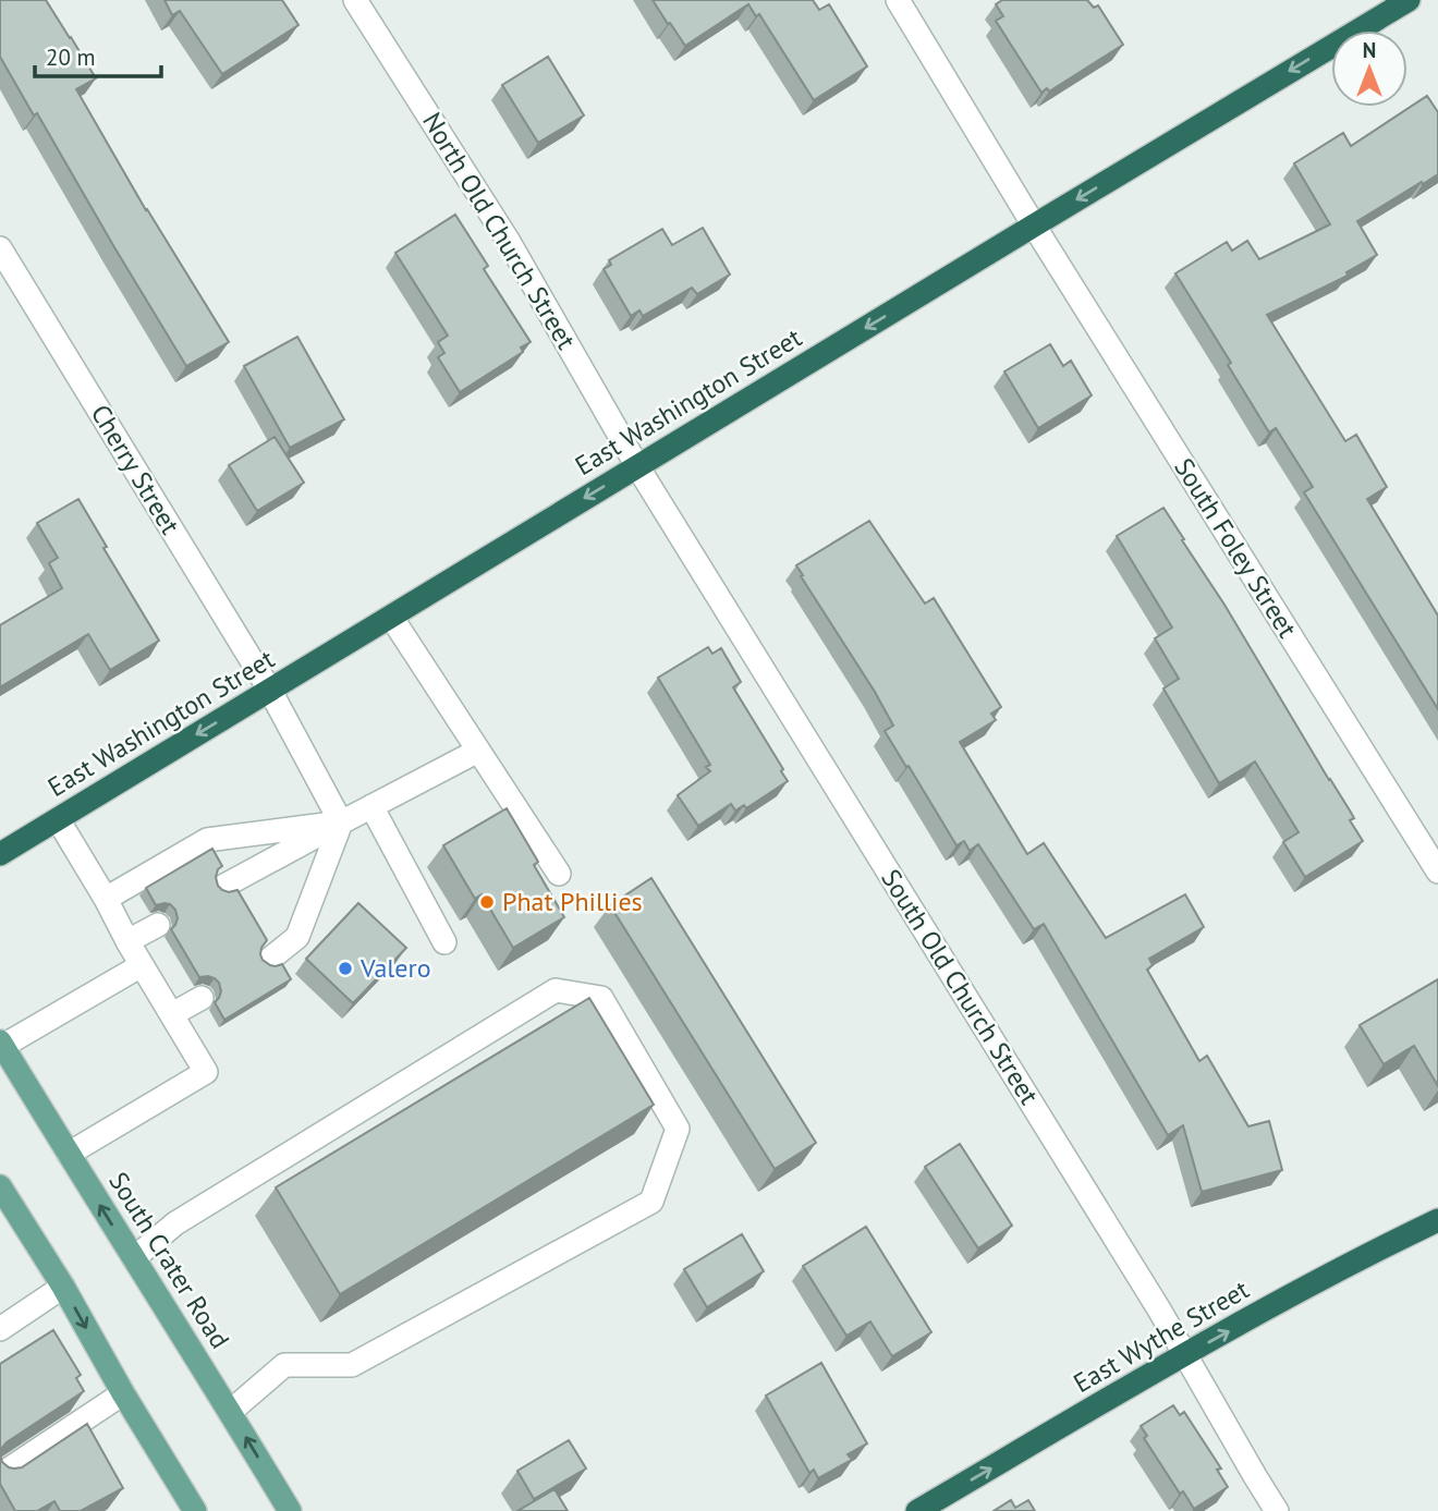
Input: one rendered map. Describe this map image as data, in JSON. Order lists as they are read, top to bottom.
{
  "streets": {
    "highway": ["East Washington Street", "East Wythe Street"],
    "main road": ["South Crater Road"],
    "street": [
      "North Old Church Street",
      "Cherry Street",
      "South Foley Street",
      "South Old Church Street"
    ]
  },
  "crossings": [
    ["North Old Church Street", "East Washington Street"],
    ["North Old Church Street", "South Old Church Street"],
    ["East Washington Street", "Cherry Street"],
    ["East Washington Street", "South Foley Street"],
    ["East Washington Street", "South Old Church Street"],
    ["South Old Church Street", "East Wythe Street"]
  ],
  "one_way": ["East Washington Street", "East Wythe Street"],
  "places": ["Phat Phillies", "Valero"],
  "scale_bar": "20 m",
  "north": "top"
}
